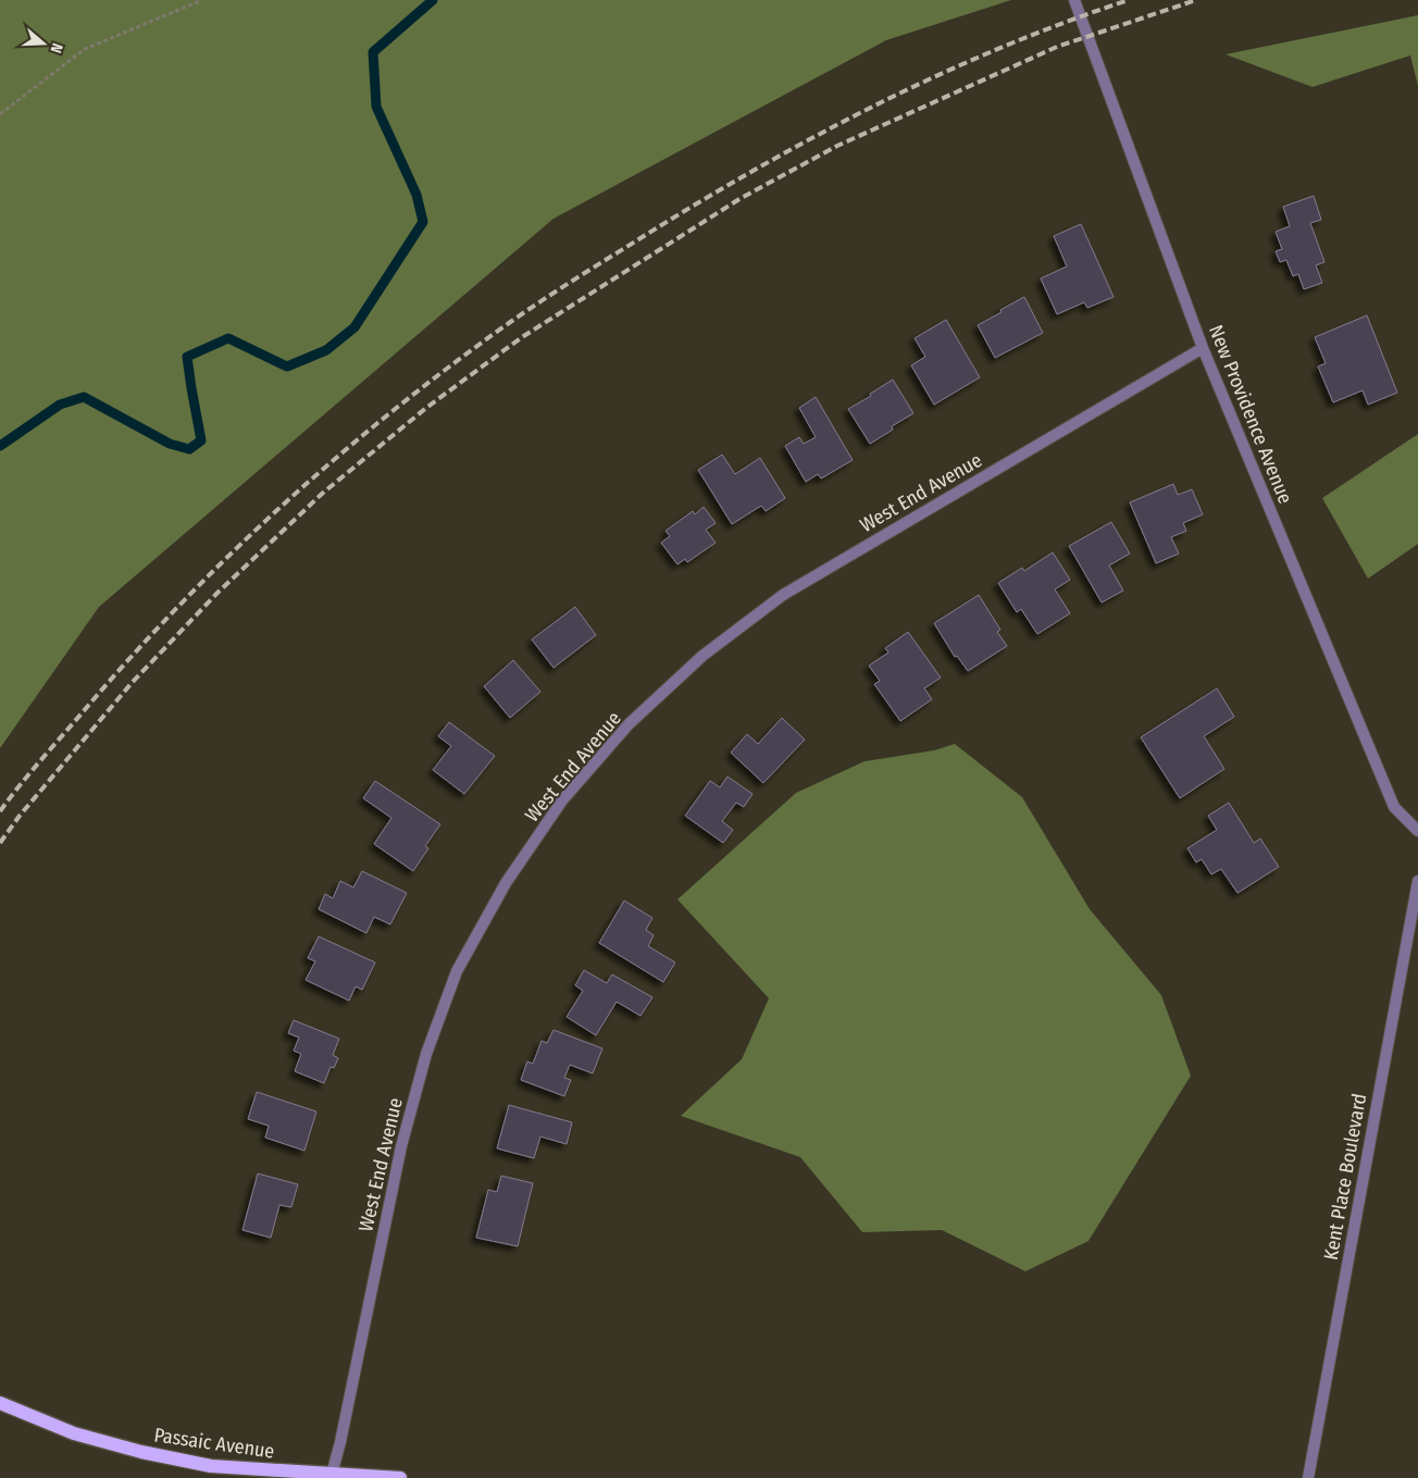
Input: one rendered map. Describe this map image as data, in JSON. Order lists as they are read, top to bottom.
{
  "streets": {
    "main road": ["Passaic Avenue"],
    "street": ["New Providence Avenue", "West End Avenue", "Kent Place Boulevard"]
  },
  "crossings": [
    ["New Providence Avenue", "West End Avenue"],
    ["West End Avenue", "Passaic Avenue"]
  ],
  "north": "right"
}
